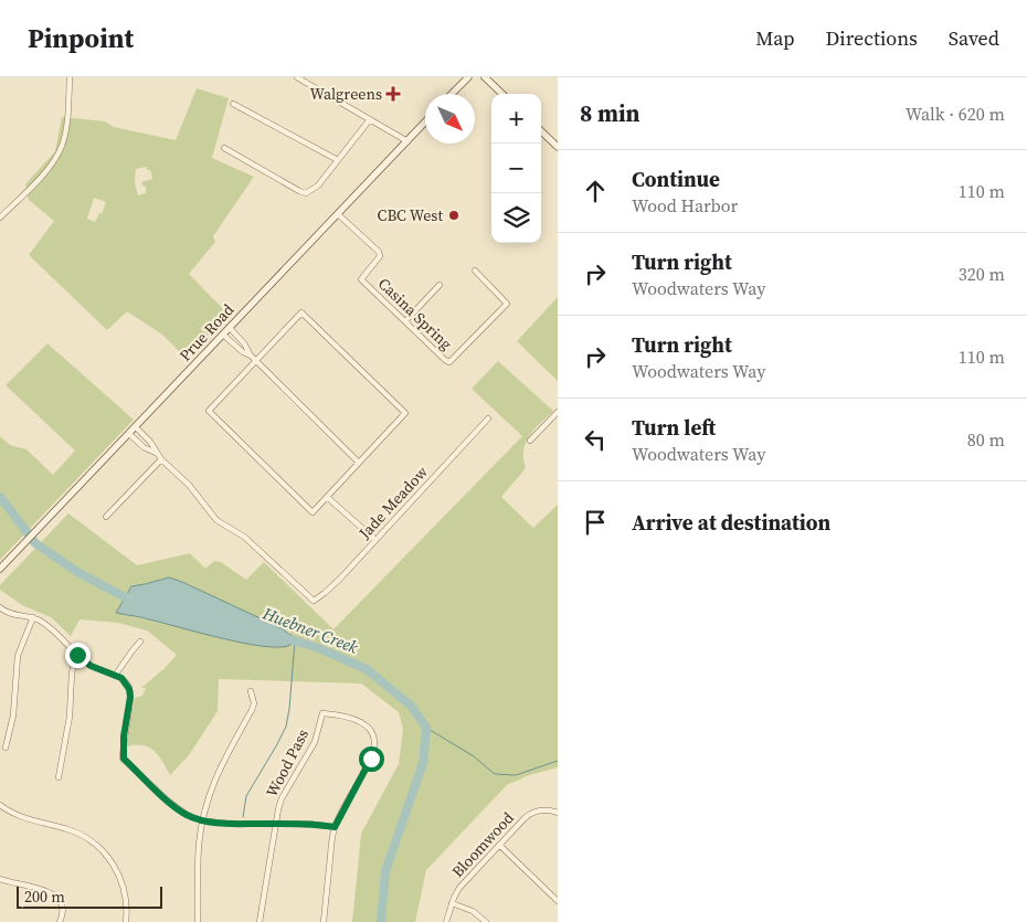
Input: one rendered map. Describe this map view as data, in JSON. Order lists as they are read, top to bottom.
{
  "streets": {
    "main road": ["Prue Road"],
    "street": [
      "Casina Spring",
      "Jade Meadow",
      "Wood Pass",
      "Bloomwood"
    ]
  },
  "crossings": [
    ["Casina Spring", "Prue Road"]
  ],
  "water": ["Huebner Creek"],
  "places": {
    "health": ["Walgreens"],
    "other": ["CBC West"]
  },
  "scale_bar": "200 m",
  "north": "bottom right",
  "page": {
    "header": "Pinpoint",
    "nav": ["Map", "Directions", "Saved"],
    "heading": ["8 min", "Walk · 620 m"],
    "map_buttons": ["+", "−"],
    "list": [
      ["Continue", "Wood Harbor", "110 m"],
      ["Turn right", "Woodwaters Way", "320 m"],
      ["Turn right", "Woodwaters Way", "110 m"],
      ["Turn left", "Woodwaters Way", "80 m"],
      "Arrive at destination"
    ],
    "scale": "200 m"
  }
}
